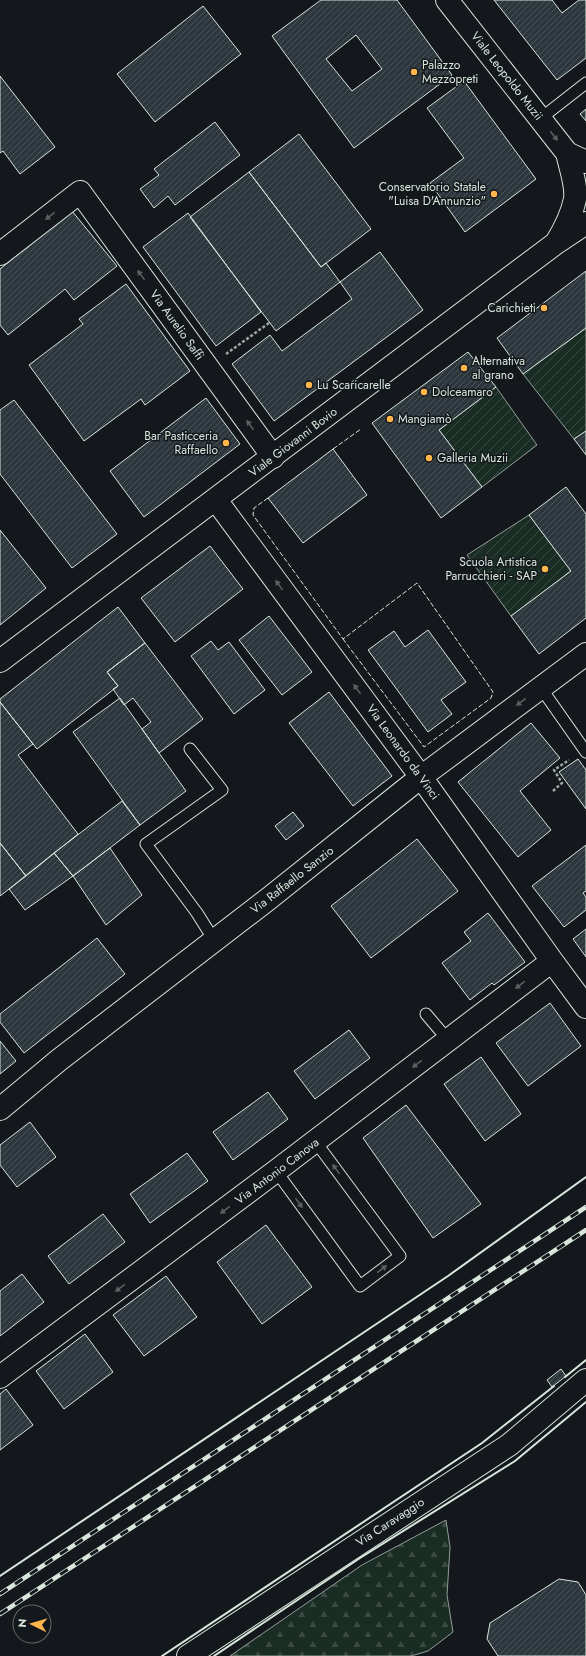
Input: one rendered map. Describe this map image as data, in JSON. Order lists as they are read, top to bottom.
{
  "streets": {
    "street": [
      "Viale Leopoldo Muzii",
      "Via Aurelio Saffi",
      "Viale Giovanni Bovio",
      "Via Leonardo da Vinci",
      "Via Raffaello Sanzio",
      "Via Antonio Canova",
      "Via Caravaggio"
    ]
  },
  "crossings": [
    ["Viale Leopoldo Muzii", "Viale Giovanni Bovio"],
    ["Via Aurelio Saffi", "Viale Giovanni Bovio"],
    ["Viale Giovanni Bovio", "Via Leonardo da Vinci"],
    ["Via Leonardo da Vinci", "Via Raffaello Sanzio"],
    ["Via Leonardo da Vinci", "Via Antonio Canova"]
  ],
  "one_way": ["Via Leonardo da Vinci", "Via Antonio Canova"],
  "places": [
    "Palazzo Mezzopreti",
    "Conservatorio Statale \"Luisa D'Annunzio\"",
    "Carichieti",
    "Alternativa al grano",
    "Lu Scaricarelle",
    "Dolceamaro",
    "Mangiamò",
    "Bar Pasticceria Raffaello",
    "Galleria Muzii",
    "Scuola Artistica Parrucchieri - SAP"
  ],
  "north": "left"
}
